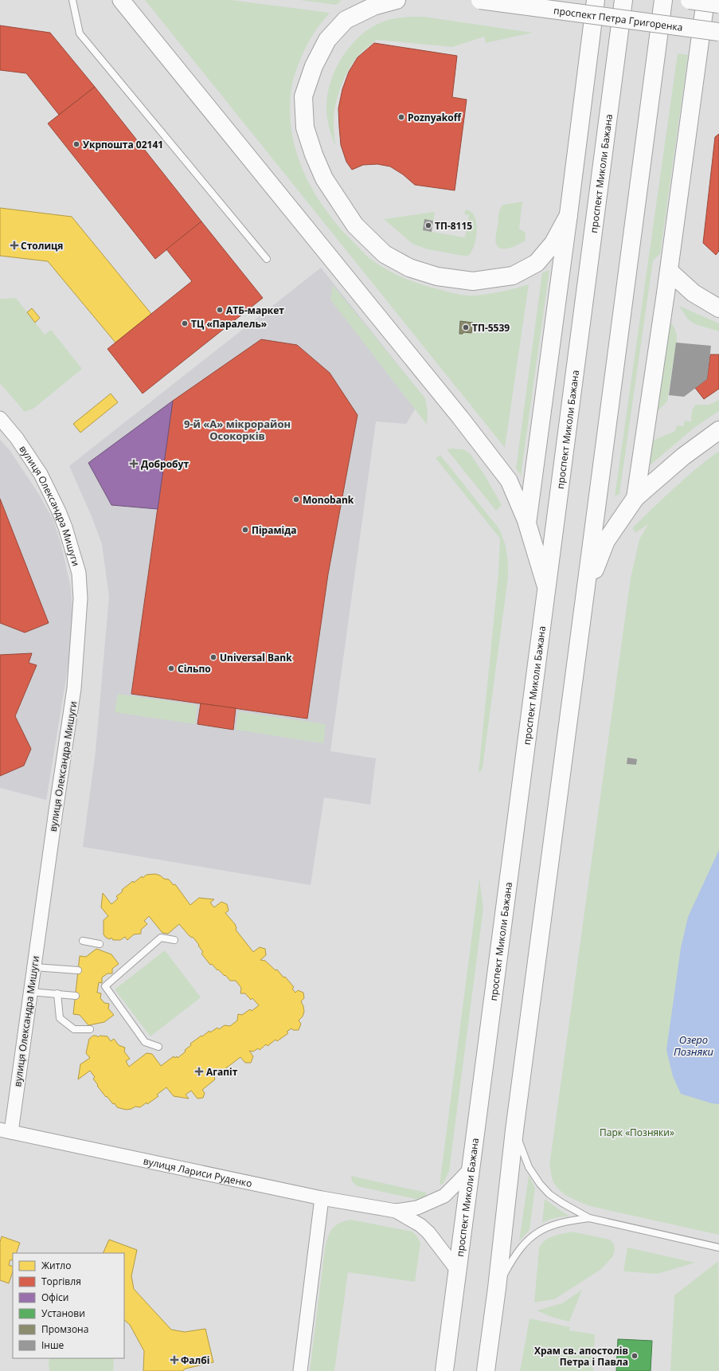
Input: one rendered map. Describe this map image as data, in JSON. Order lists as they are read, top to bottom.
{
  "streets": {
    "main road": ["проспект Петра Григоренка", "проспект Миколи Бажана"],
    "street": ["вулиця Олександра Мишуги", "вулиця Лариси Руденко"]
  },
  "crossings": [
    ["проспект Миколи Бажана", "вулиця Лариси Руденко"],
    ["вулиця Олександра Мишуги", "вулиця Лариси Руденко"]
  ],
  "districts": ["9-й «А» мікрорайон Осокорків"],
  "water": ["Озеро Позняки"],
  "parks": ["Парк «Позняки»"],
  "places": {
    "other": [
      "Poznyakoff",
      "Укрпошта 02141",
      "ТП-8115",
      "АТБ-маркет",
      "ТЦ «Паралель»",
      "ТП-5539",
      "Monobank",
      "Піраміда",
      "Universal Bank",
      "Сільпо",
      "Храм св. апостолів Петра і Павла"
    ],
    "health": [
      "Столиця",
      "Добробут",
      "Агапіт",
      "Фалбі"
    ]
  },
  "legend": [
    "Житло",
    "Торгівля",
    "Офіси",
    "Установи",
    "Промзона",
    "Інше"
  ]
}
